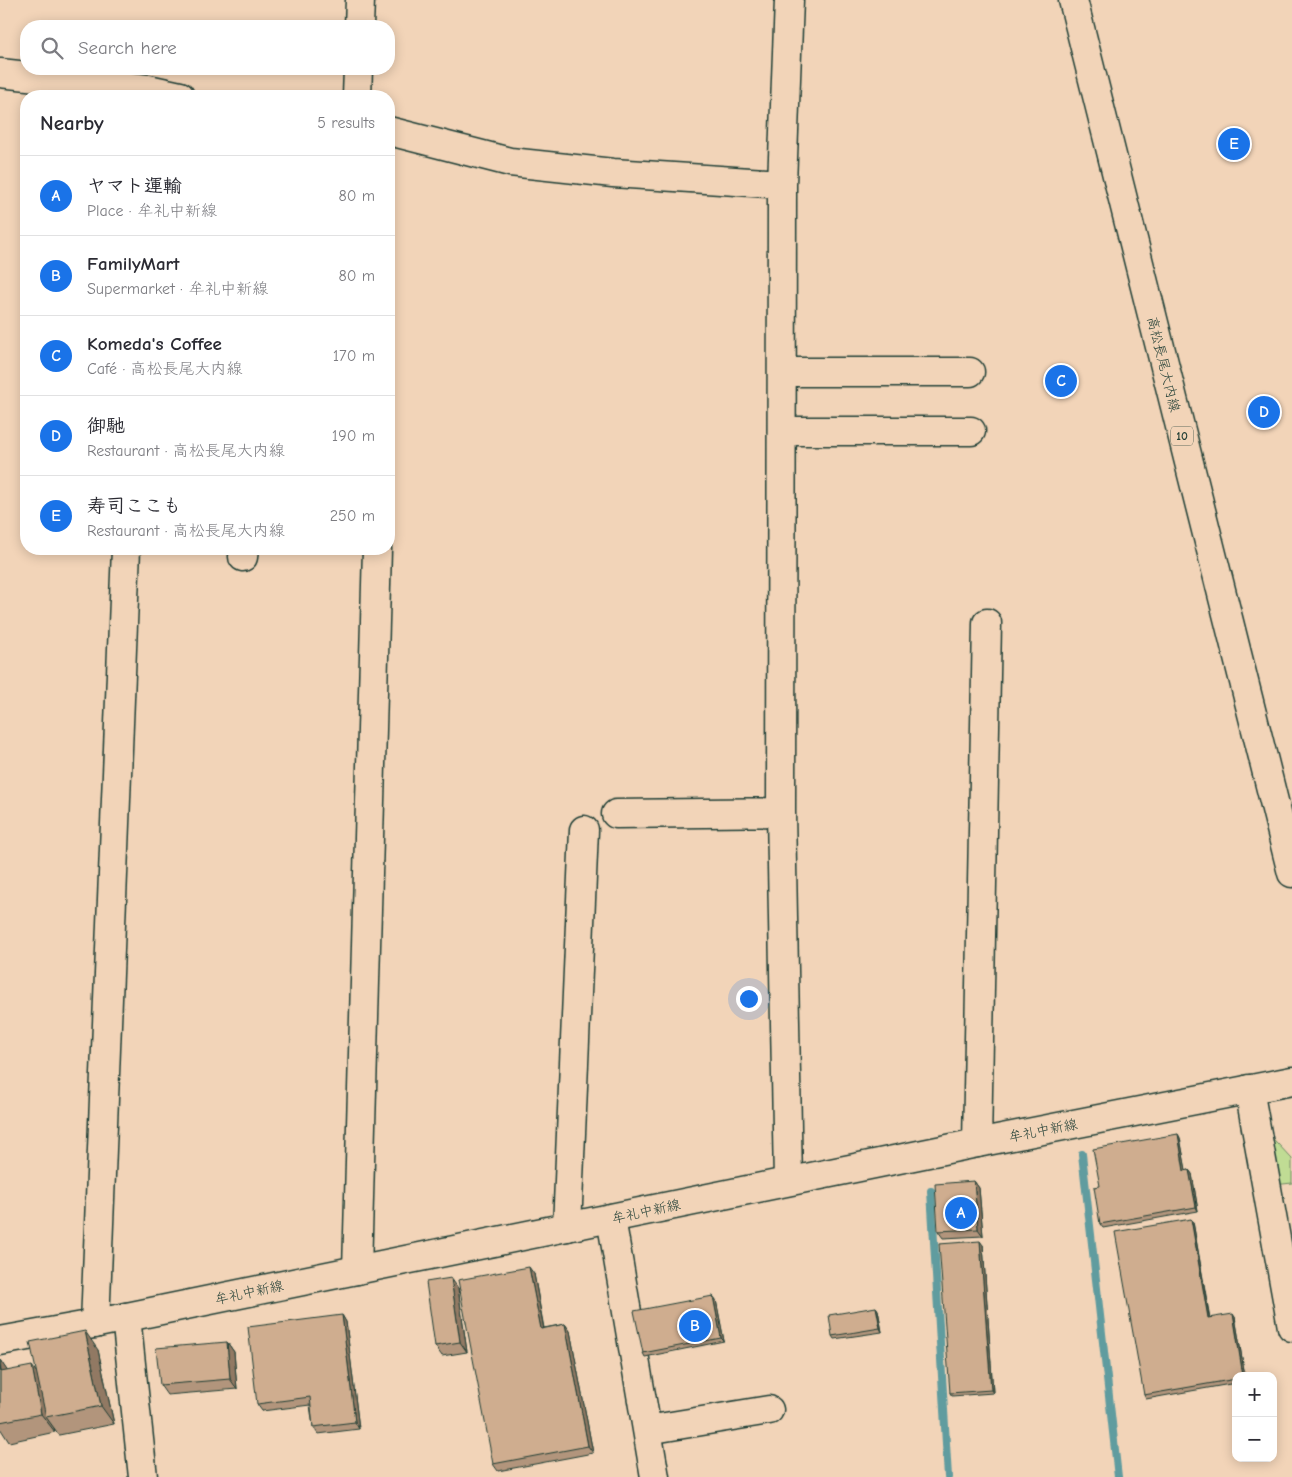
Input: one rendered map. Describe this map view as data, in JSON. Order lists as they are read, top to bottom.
{
  "streets": {
    "street": ["高松長尾大内線", "10", "牟礼中新線"]
  },
  "page": {
    "search": "Search here",
    "heading": ["Nearby", "5 results"],
    "pins": [
      "E",
      "C",
      "D",
      "A",
      "B"
    ],
    "list": [
      {
        "mark": "A",
        "name": "ヤマト運輸",
        "note": "Place · 牟礼中新線",
        "value": "80 m"
      },
      {
        "mark": "B",
        "name": "FamilyMart",
        "note": "Supermarket · 牟礼中新線",
        "value": "80 m"
      },
      {
        "mark": "C",
        "name": "Komeda's Coffee",
        "note": "Café · 高松長尾大内線",
        "value": "170 m"
      },
      {
        "mark": "D",
        "name": "御馳",
        "note": "Restaurant · 高松長尾大内線",
        "value": "190 m"
      },
      {
        "mark": "E",
        "name": "寿司ここも",
        "note": "Restaurant · 高松長尾大内線",
        "value": "250 m"
      }
    ],
    "map_buttons": ["+", "−"]
  }
}
